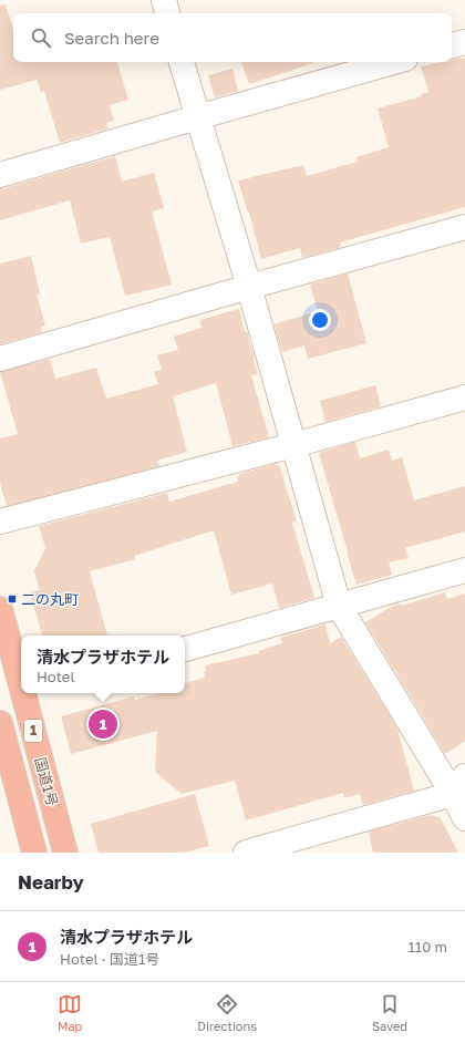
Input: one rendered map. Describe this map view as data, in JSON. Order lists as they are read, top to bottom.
{
  "streets": {
    "highway": ["1", "国道1号"]
  },
  "places": {
    "transit": ["二の丸町"]
  },
  "page": {
    "search": "Search here",
    "popup": ["清水プラザホテル", "Hotel"],
    "pins": "1",
    "heading": "Nearby",
    "list": [
      {
        "mark": "1",
        "name": "清水プラザホテル",
        "note": "Hotel · 国道1号",
        "value": "110 m"
      }
    ],
    "nav": ["Map", "Directions", "Saved"]
  }
}
